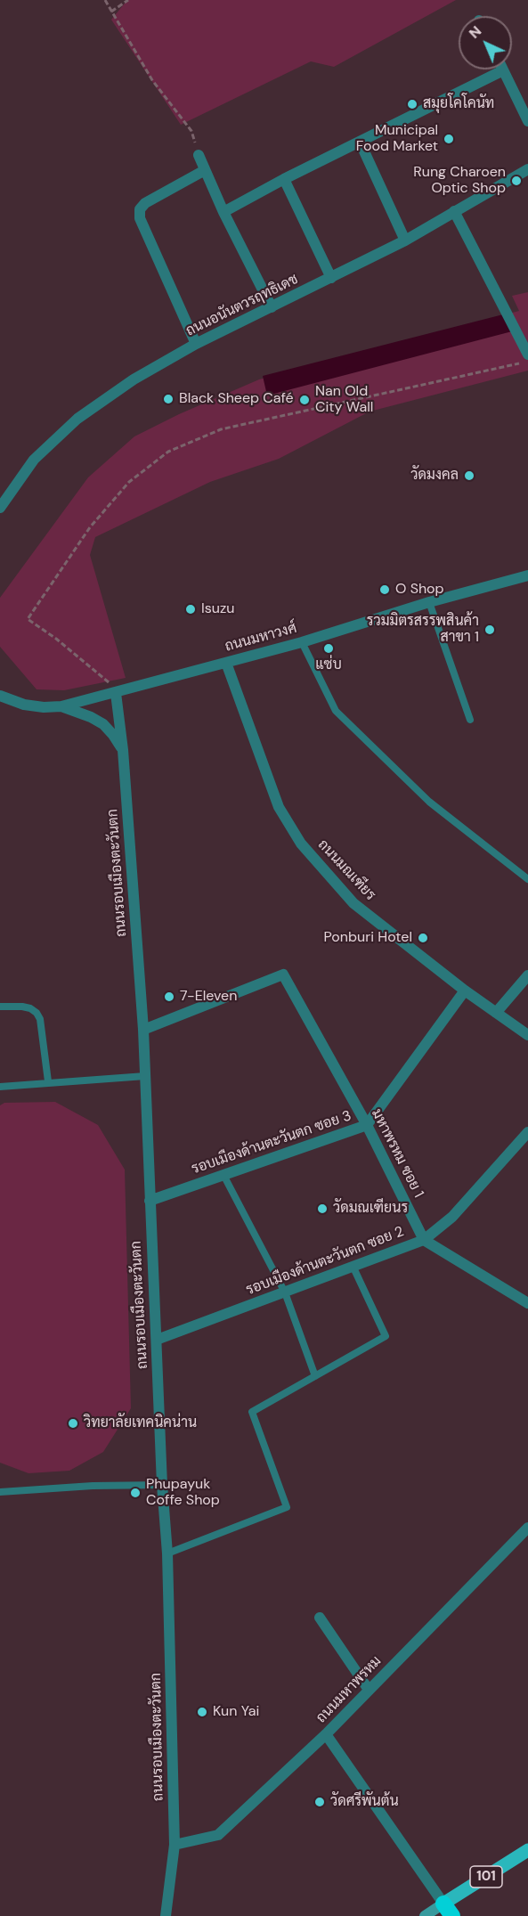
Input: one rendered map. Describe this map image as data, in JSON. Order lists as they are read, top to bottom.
{
  "streets": {
    "main road": ["101"],
    "street": [
      "ถนนอนันตวรฤทธิเดช",
      "ถนนมหาวงศ์",
      "ถนนมณเฑียร",
      "ถนนรอบเมืองตะวันตก",
      "รอบเมืองด้านตะวันตก ซอย 3",
      "มหาพรหม ซอย 1",
      "รอบเมืองด้านตะวันตก ซอย 2",
      "ถนนมหาพรหม"
    ]
  },
  "crossings": [
    ["ถนนมหาวงศ์", "ถนนมณเฑียร"],
    ["ถนนมหาวงศ์", "ถนนรอบเมืองตะวันตก"],
    ["ถนนมณเฑียร", "รอบเมืองด้านตะวันตก ซอย 3"],
    ["ถนนรอบเมืองตะวันตก", "รอบเมืองด้านตะวันตก ซอย 3"],
    ["ถนนรอบเมืองตะวันตก", "มหาพรหม ซอย 1"],
    ["ถนนรอบเมืองตะวันตก", "รอบเมืองด้านตะวันตก ซอย 2"],
    ["ถนนรอบเมืองตะวันตก", "ถนนมหาพรหม"],
    ["รอบเมืองด้านตะวันตก ซอย 3", "มหาพรหม ซอย 1"],
    ["มหาพรหม ซอย 1", "รอบเมืองด้านตะวันตก ซอย 2"]
  ],
  "places": [
    "สมุยโคโคนัท",
    "Municipal Food Market",
    "Rung Charoen Optic Shop",
    "Black Sheep Café",
    "Nan Old City Wall",
    "วัดมงคล",
    "O Shop",
    "Isuzu",
    "รวมมิตรสรรพสินค้า สาขา 1",
    "แซ่บ",
    "Ponburi Hotel",
    "7-Eleven",
    "วัดมณเฑียนร",
    "วิทยาลัยเทคนิคน่าน",
    "Phupayuk Coffe Shop",
    "Kun Yai",
    "วัดศรีพันต้น"
  ],
  "north": "top left"
}
